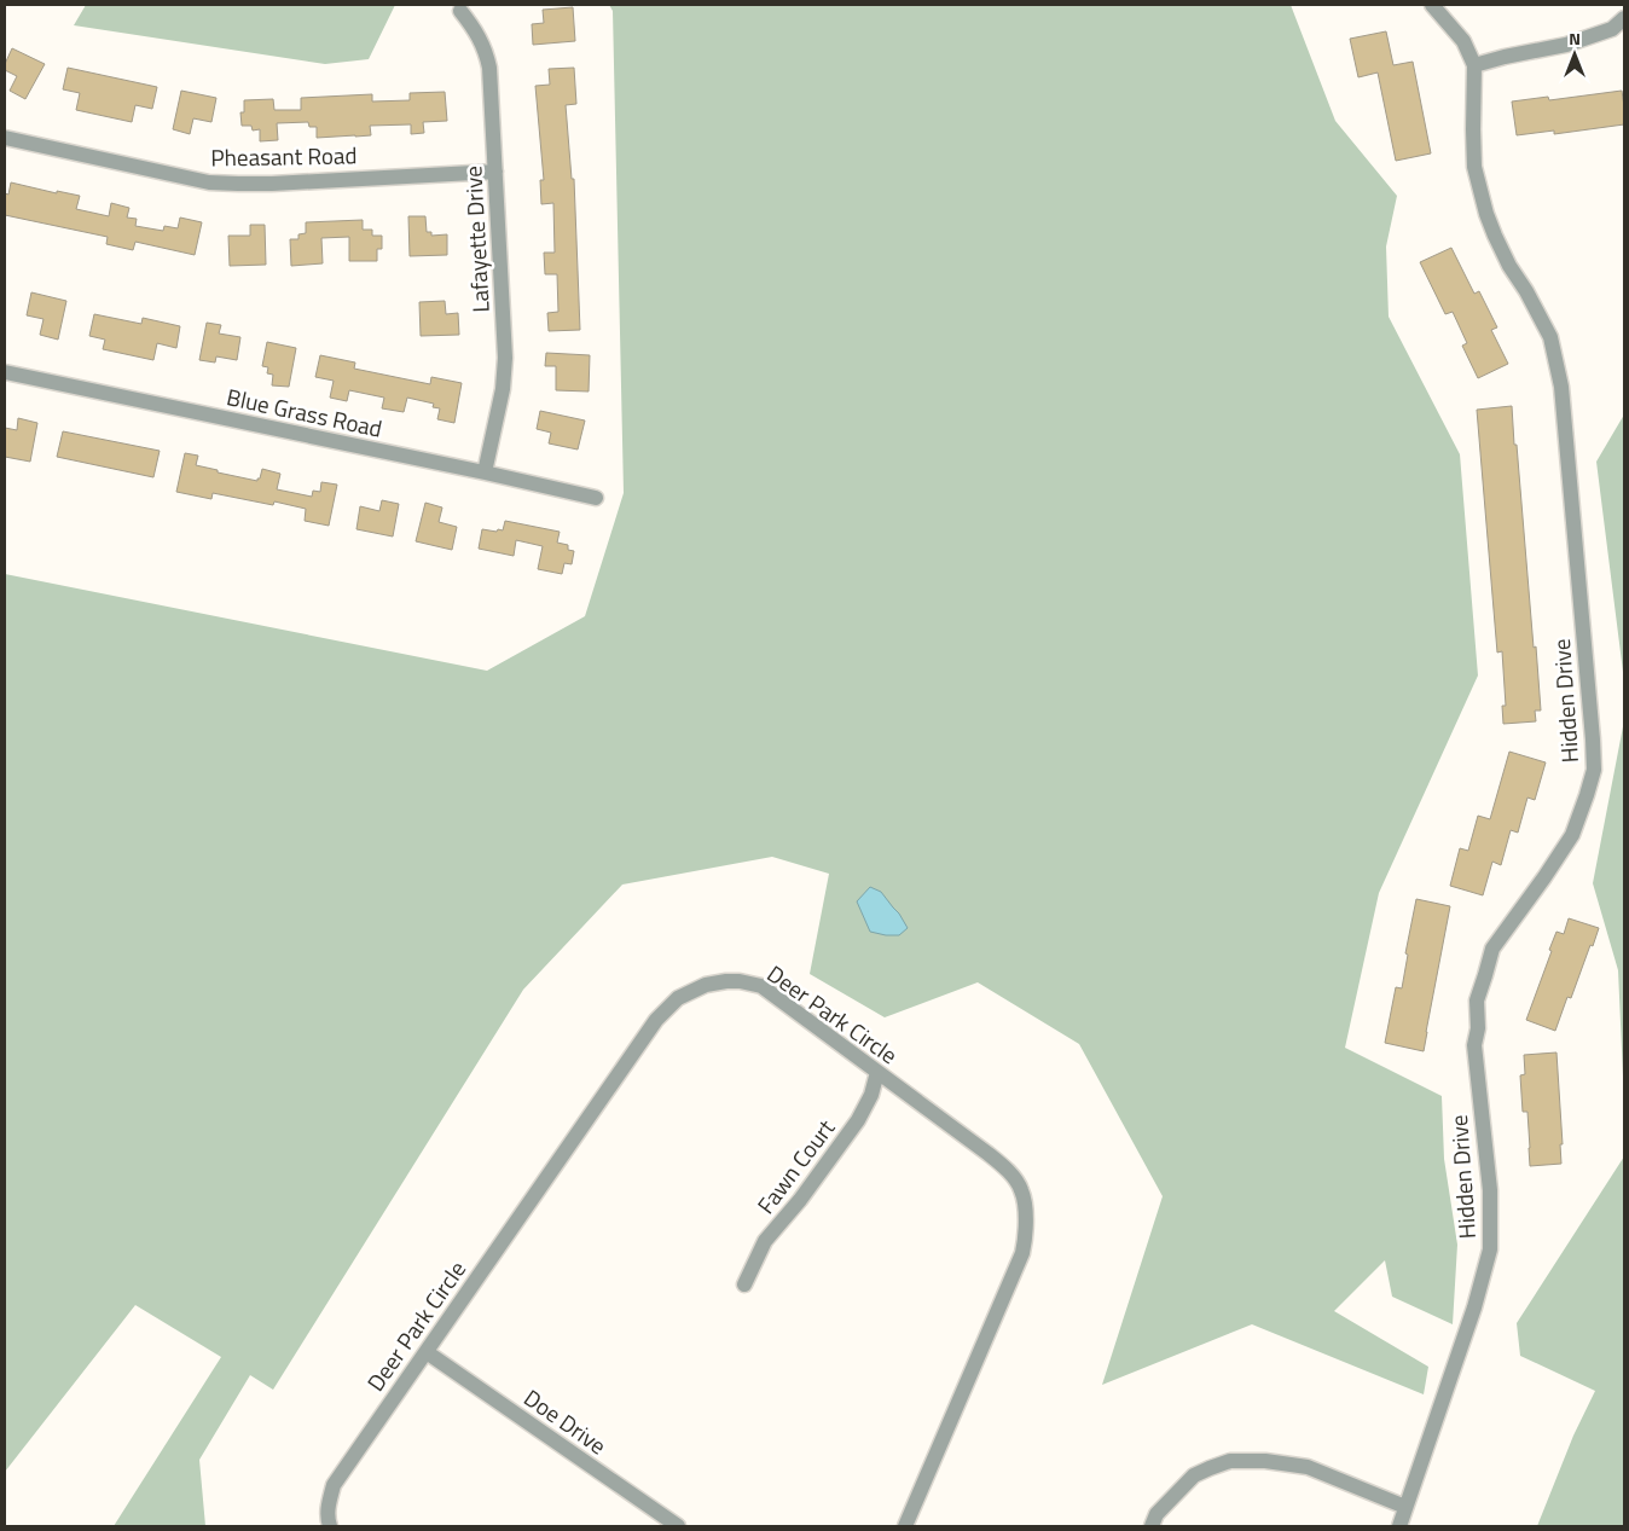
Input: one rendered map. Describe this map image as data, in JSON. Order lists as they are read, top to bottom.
{
  "streets": {
    "street": [
      "Pheasant Road",
      "Lafayette Drive",
      "Blue Grass Road",
      "Hidden Drive",
      "Deer Park Circle",
      "Fawn Court",
      "Doe Drive"
    ]
  },
  "crossings": [
    ["Pheasant Road", "Lafayette Drive"],
    ["Lafayette Drive", "Blue Grass Road"],
    ["Deer Park Circle", "Fawn Court"],
    ["Deer Park Circle", "Doe Drive"]
  ],
  "north": "top"
}
